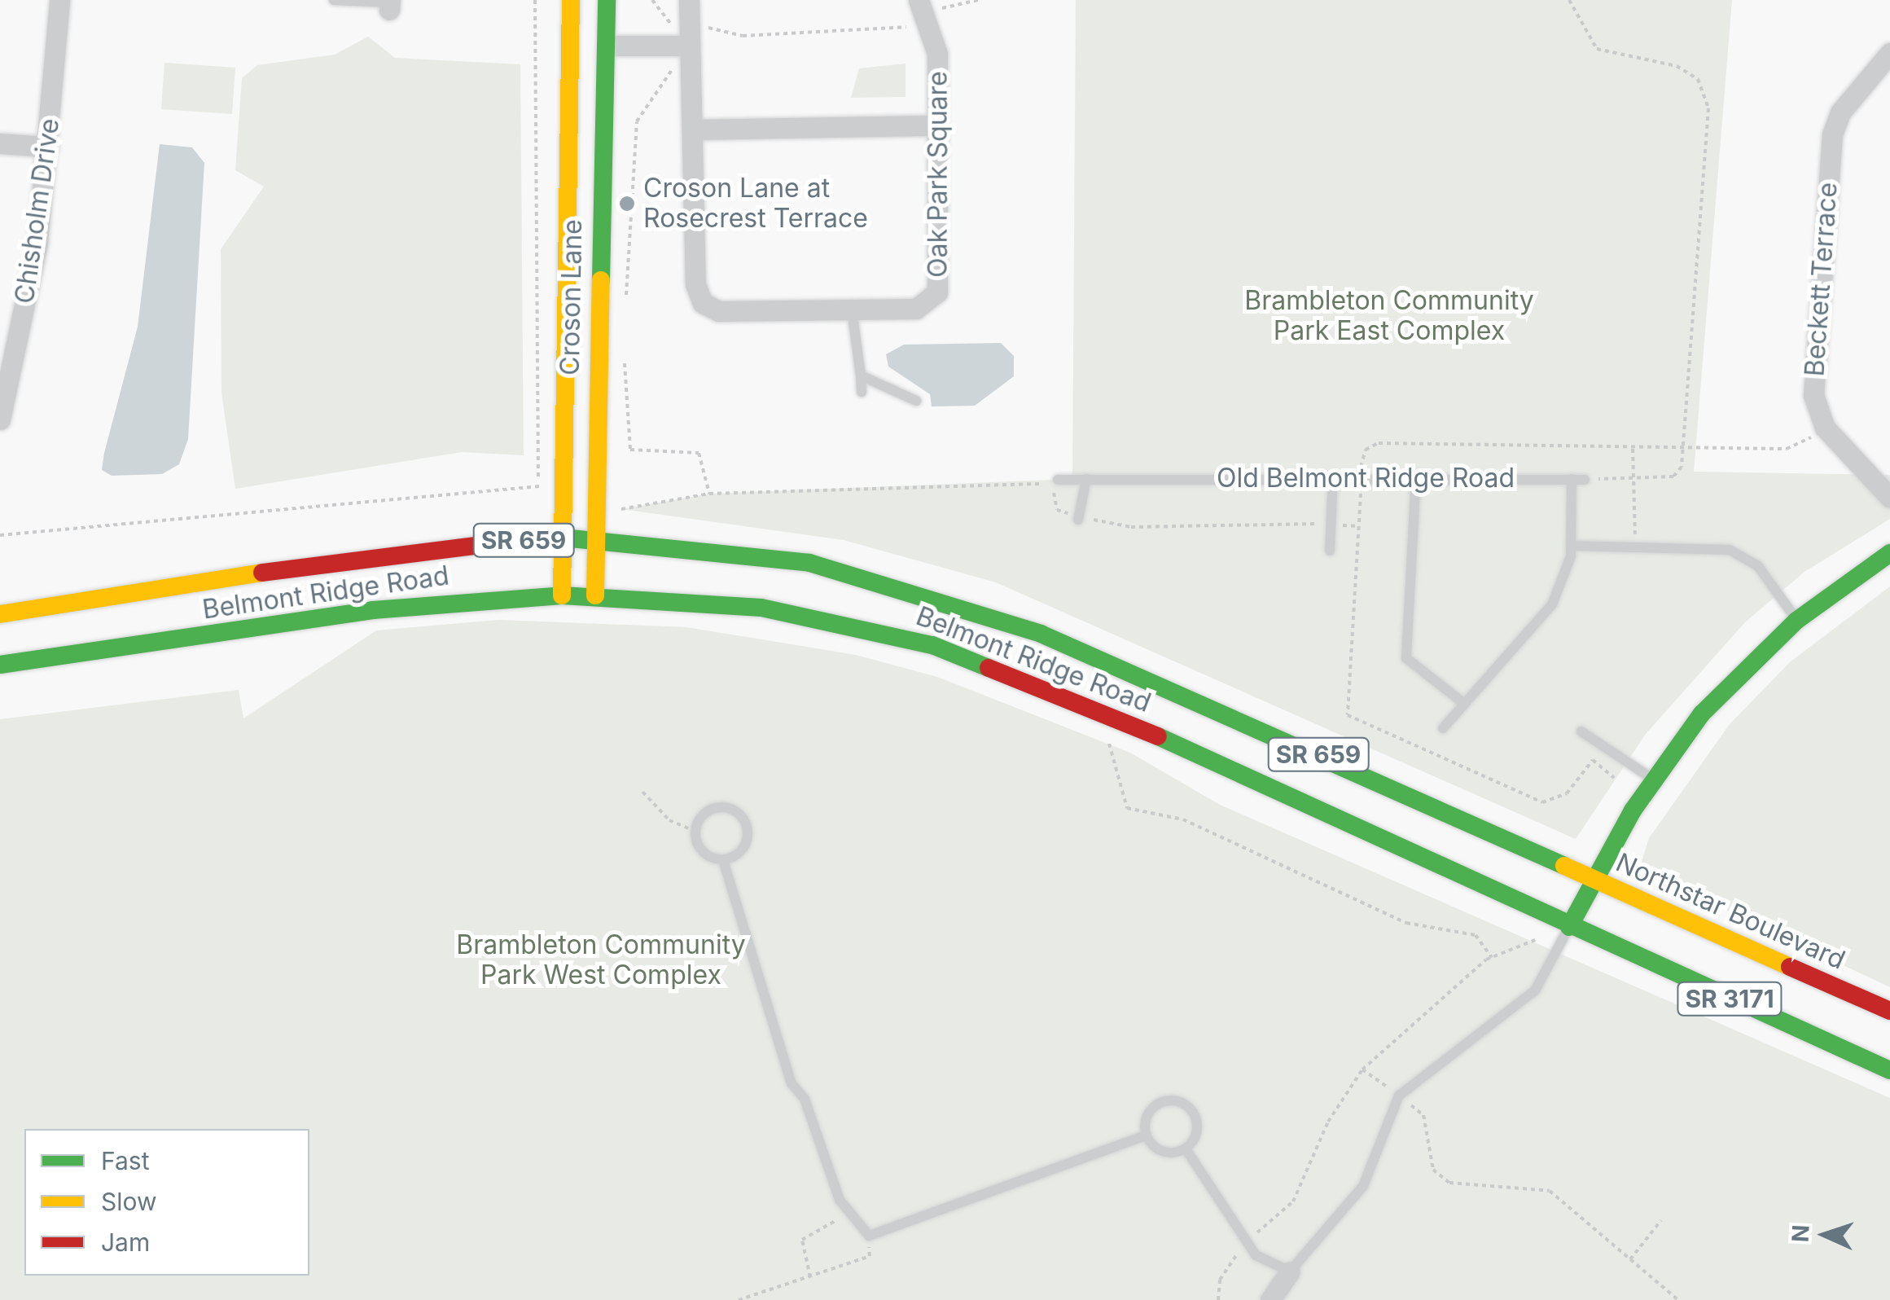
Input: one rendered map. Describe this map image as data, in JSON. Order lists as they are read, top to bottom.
{
  "streets": {
    "main road": [
      "Croson Lane",
      "SR 659",
      "Belmont Ridge Road",
      "Northstar Boulevard",
      "SR 3171"
    ],
    "street": ["Oak Park Square", "Chisholm Drive", "Beckett Terrace"],
    "lane": ["Old Belmont Ridge Road"]
  },
  "crossings": [
    ["Croson Lane", "Belmont Ridge Road"],
    ["Belmont Ridge Road", "Northstar Boulevard"],
    ["Belmont Ridge Road", "SR 3171"]
  ],
  "parks": ["Brambleton Community Park East Complex", "Brambleton Community Park West Complex"],
  "places": ["Croson Lane at Rosecrest Terrace"],
  "legend": ["Fast", "Slow", "Jam"],
  "north": "left"
}
